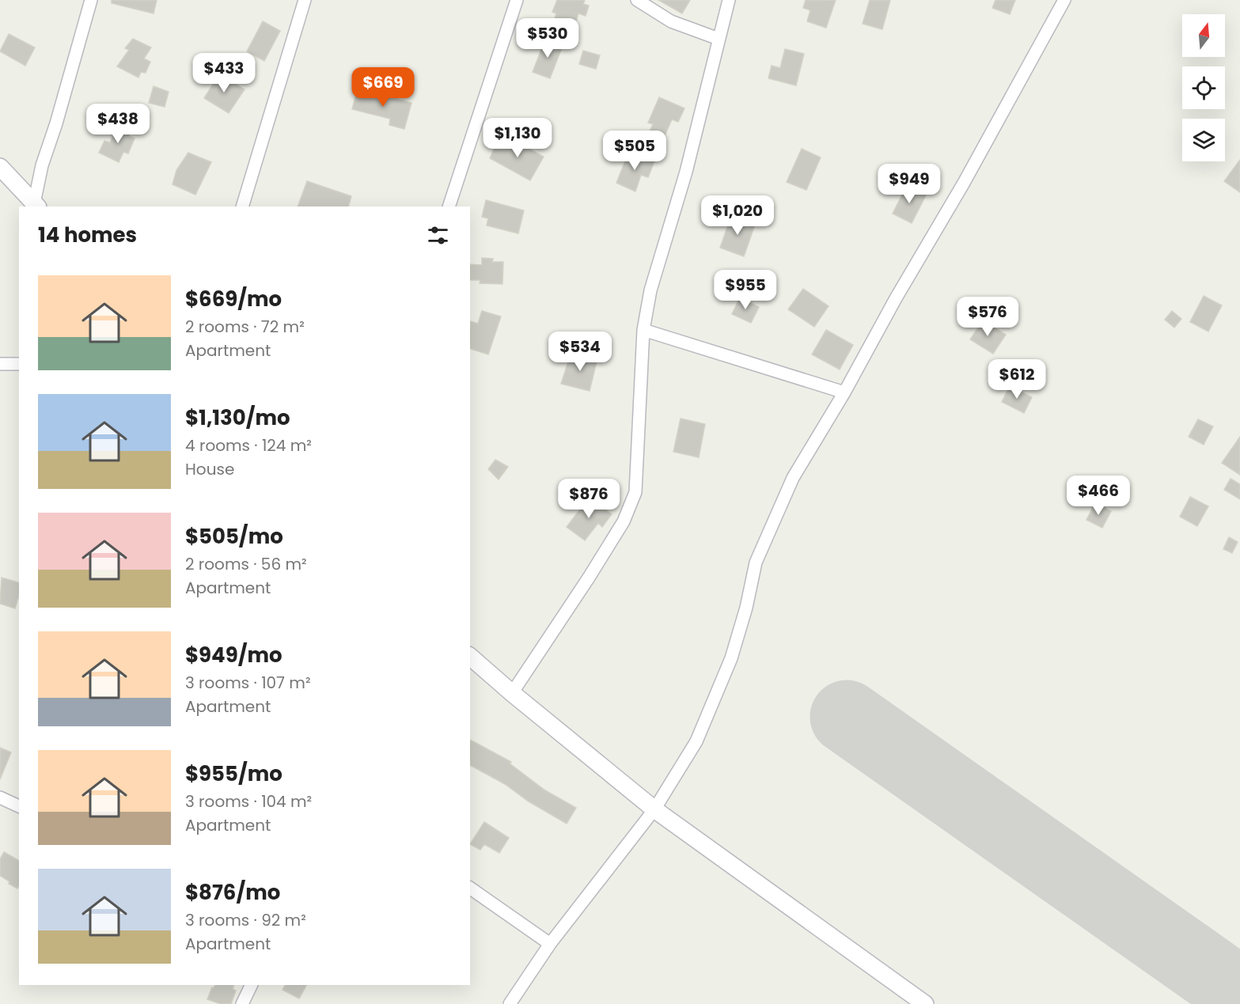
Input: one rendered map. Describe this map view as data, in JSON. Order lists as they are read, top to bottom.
{
  "north": "top",
  "page": {
    "price": [
      "$530",
      "$433",
      "$669",
      "$438",
      "$1,130",
      "$505",
      "$949",
      "$1,020",
      "$955",
      "$576",
      "$534",
      "$612",
      "$466",
      "$876"
    ],
    "heading": "14 homes",
    "list": [
      {
        "name": "$669/mo",
        "note": "2 rooms · 72 m² · Apartment"
      },
      {
        "name": "$1,130/mo",
        "note": "4 rooms · 124 m² · House"
      },
      {
        "name": "$505/mo",
        "note": "2 rooms · 56 m² · Apartment"
      },
      {
        "name": "$949/mo",
        "note": "3 rooms · 107 m² · Apartment"
      },
      {
        "name": "$955/mo",
        "note": "3 rooms · 104 m² · Apartment"
      },
      {
        "name": "$876/mo",
        "note": "3 rooms · 92 m² · Apartment"
      }
    ]
  }
}
